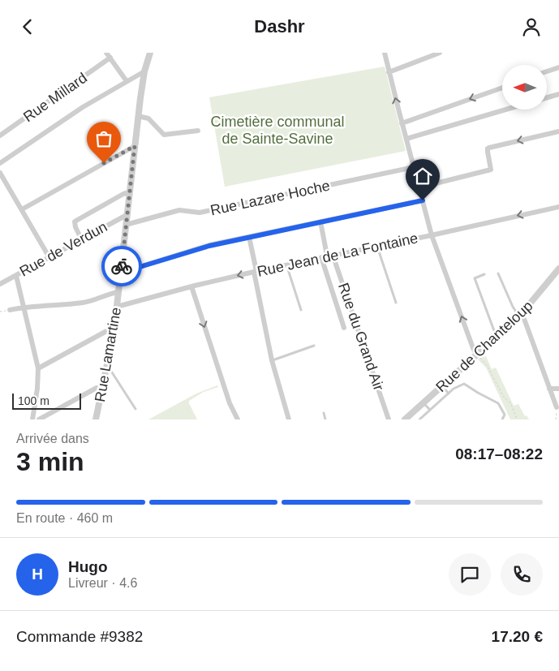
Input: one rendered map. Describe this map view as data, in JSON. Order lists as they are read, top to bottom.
{
  "streets": {
    "street": [
      "Rue Millard",
      "Rue Lazare Hoche",
      "Rue de Verdun",
      "Rue Jean de La Fontaine",
      "Rue du Grand Air",
      "Rue de Chanteloup",
      "Rue Lamartine"
    ]
  },
  "crossings": [
    ["Rue Lazare Hoche", "Rue Lamartine"],
    ["Rue de Verdun", "Rue Lamartine"],
    ["Rue Jean de La Fontaine", "Rue du Grand Air"],
    ["Rue Jean de La Fontaine", "Rue Lamartine"]
  ],
  "parks": ["Cimetière communal de Sainte-Savine"],
  "scale_bar": "100 m",
  "north": "left",
  "page": {
    "header": "Dashr",
    "scale": "100 m",
    "heading": ["3 min", "Arrivée dans", "08:17–08:22"],
    "panel": [
      "Hugo",
      "Livreur · 4.6",
      "Commande #9382",
      "17.20 €"
    ],
    "bar": "En route · 460 m",
    "round": "H"
  }
}
